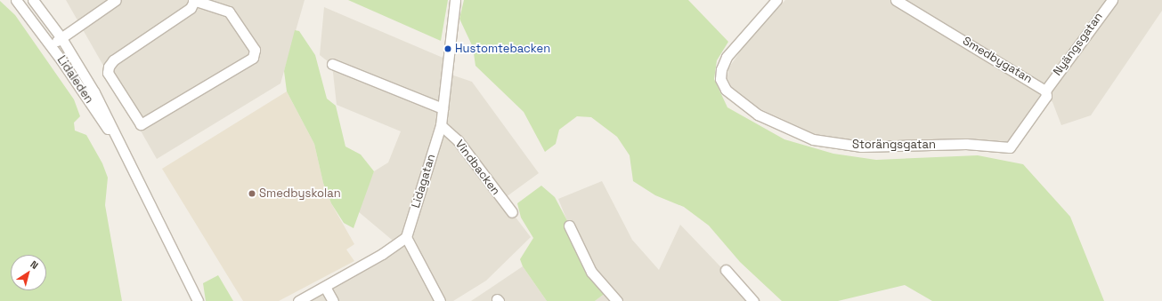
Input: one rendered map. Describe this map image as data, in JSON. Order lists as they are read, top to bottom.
{
  "streets": {
    "street": [
      "Nyängsgatan",
      "Smedbygatan",
      "Lidaleden",
      "Storängsgatan",
      "Vindbacken",
      "Lidagatan"
    ]
  },
  "crossings": [
    ["Nyängsgatan", "Smedbygatan"],
    ["Nyängsgatan", "Storängsgatan"],
    ["Smedbygatan", "Storängsgatan"],
    ["Vindbacken", "Lidagatan"]
  ],
  "places": ["Hustomtebacken", "Smedbyskolan"],
  "north": "top right"
}
